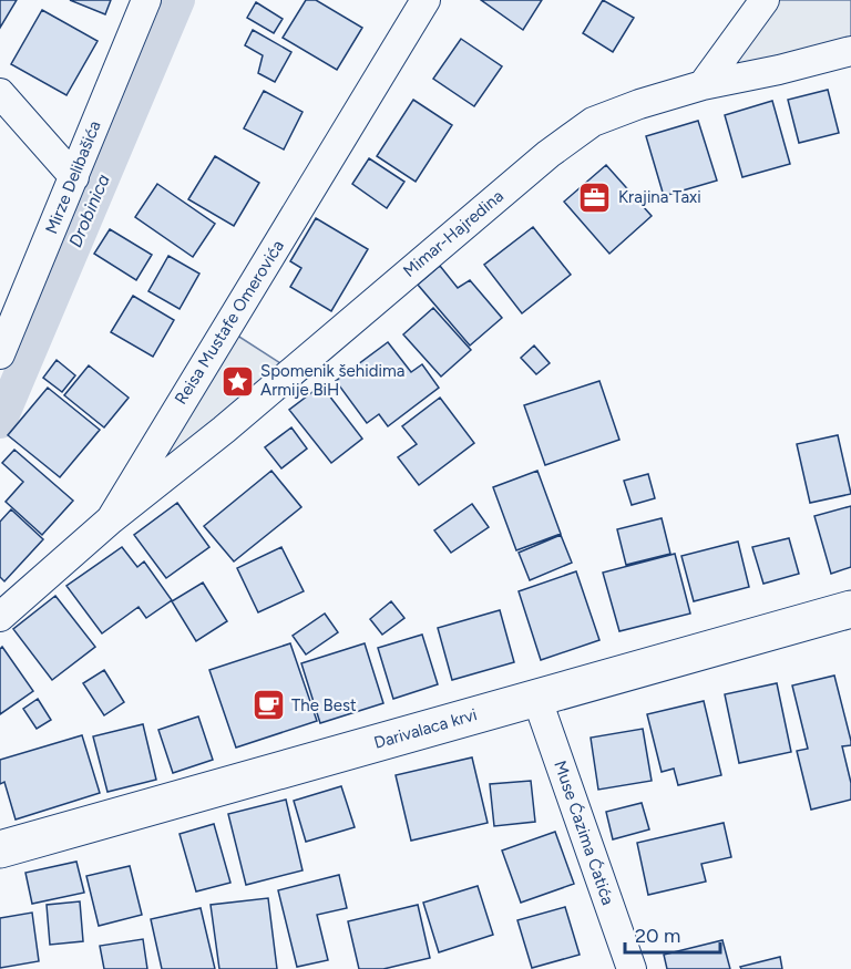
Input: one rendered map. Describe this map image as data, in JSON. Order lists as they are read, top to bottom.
{
  "streets": {
    "street": [
      "Mirze Delibašića",
      "Mimar-Hajredina",
      "Reisa Mustafe Omerovića",
      "Darivalaca krvi",
      "Muse Ćazima Ćatića"
    ]
  },
  "crossings": [
    ["Mimar-Hajredina", "Reisa Mustafe Omerovića"],
    ["Darivalaca krvi", "Muse Ćazima Ćatića"]
  ],
  "water": ["Drobinica"],
  "places": {
    "office": ["Krajina Taxi"],
    "place": ["Spomenik šehidima Armije BiH"],
    "cafe": ["The Best"]
  },
  "scale_bar": "20 m"
}
